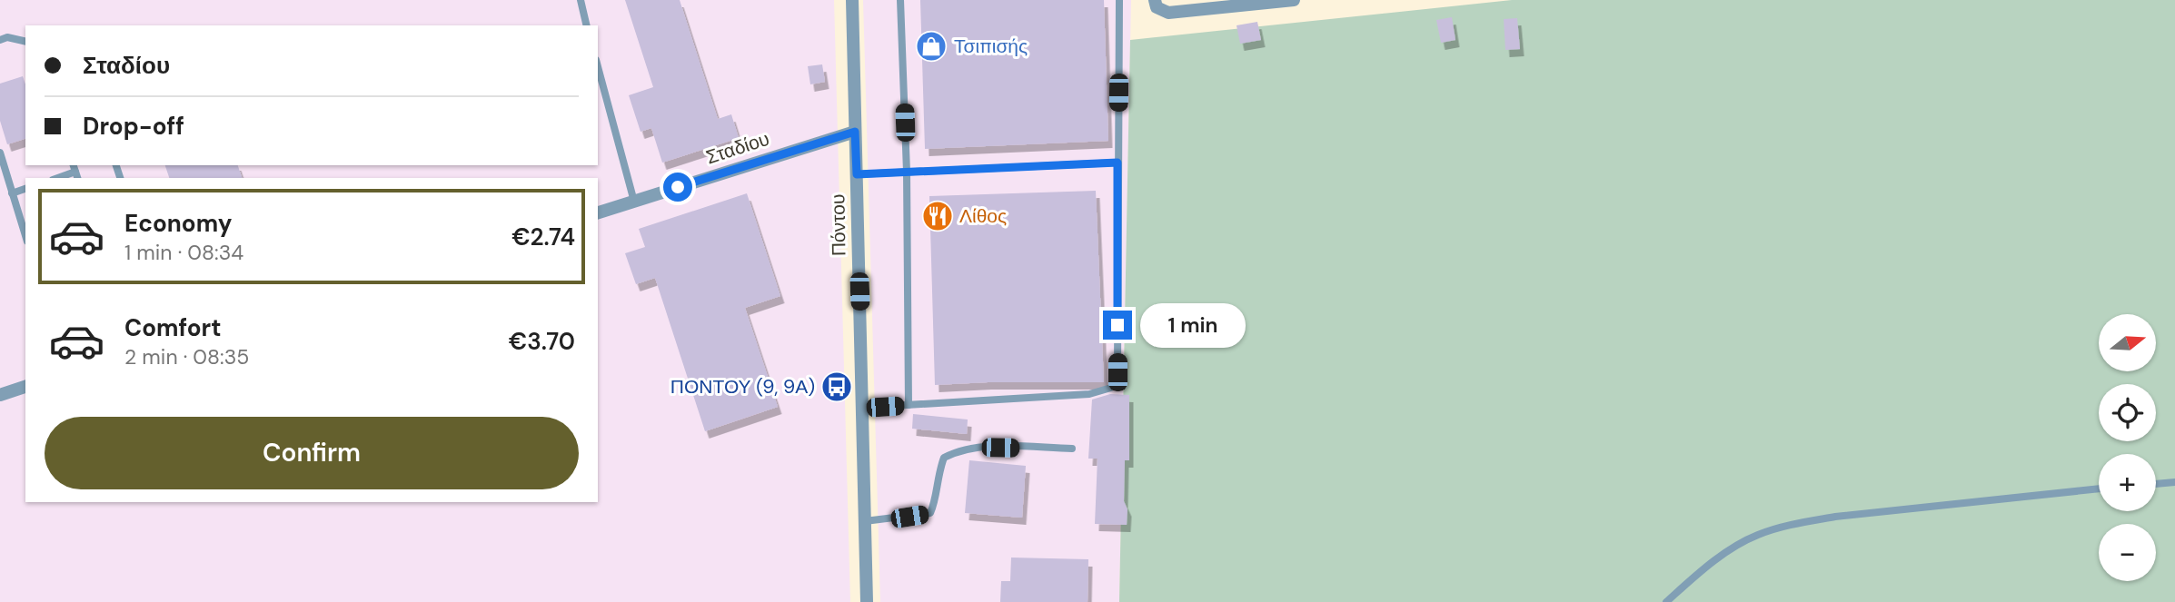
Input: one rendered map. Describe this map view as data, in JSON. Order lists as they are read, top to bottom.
{
  "streets": {
    "street": ["Σταδίου", "Πόντου"]
  },
  "crossings": [
    ["Σταδίου", "Πόντου"]
  ],
  "places": {
    "shop": ["Τσιπισής"],
    "restaurant": ["Λίθος"],
    "bus stop": ["ΠΟΝΤΟΥ (9, 9Α)"]
  },
  "north": "right",
  "page": {
    "banner": ["Σταδίου", "Drop-off"],
    "list": [
      {
        "name": "Economy",
        "note": "1 min · 08:34",
        "value": "€2.74"
      },
      {
        "name": "Comfort",
        "note": "2 min · 08:35",
        "value": "€3.70"
      }
    ],
    "bubble": "1 min",
    "map_buttons": ["+", "−"],
    "buttons": "Confirm"
  }
}
